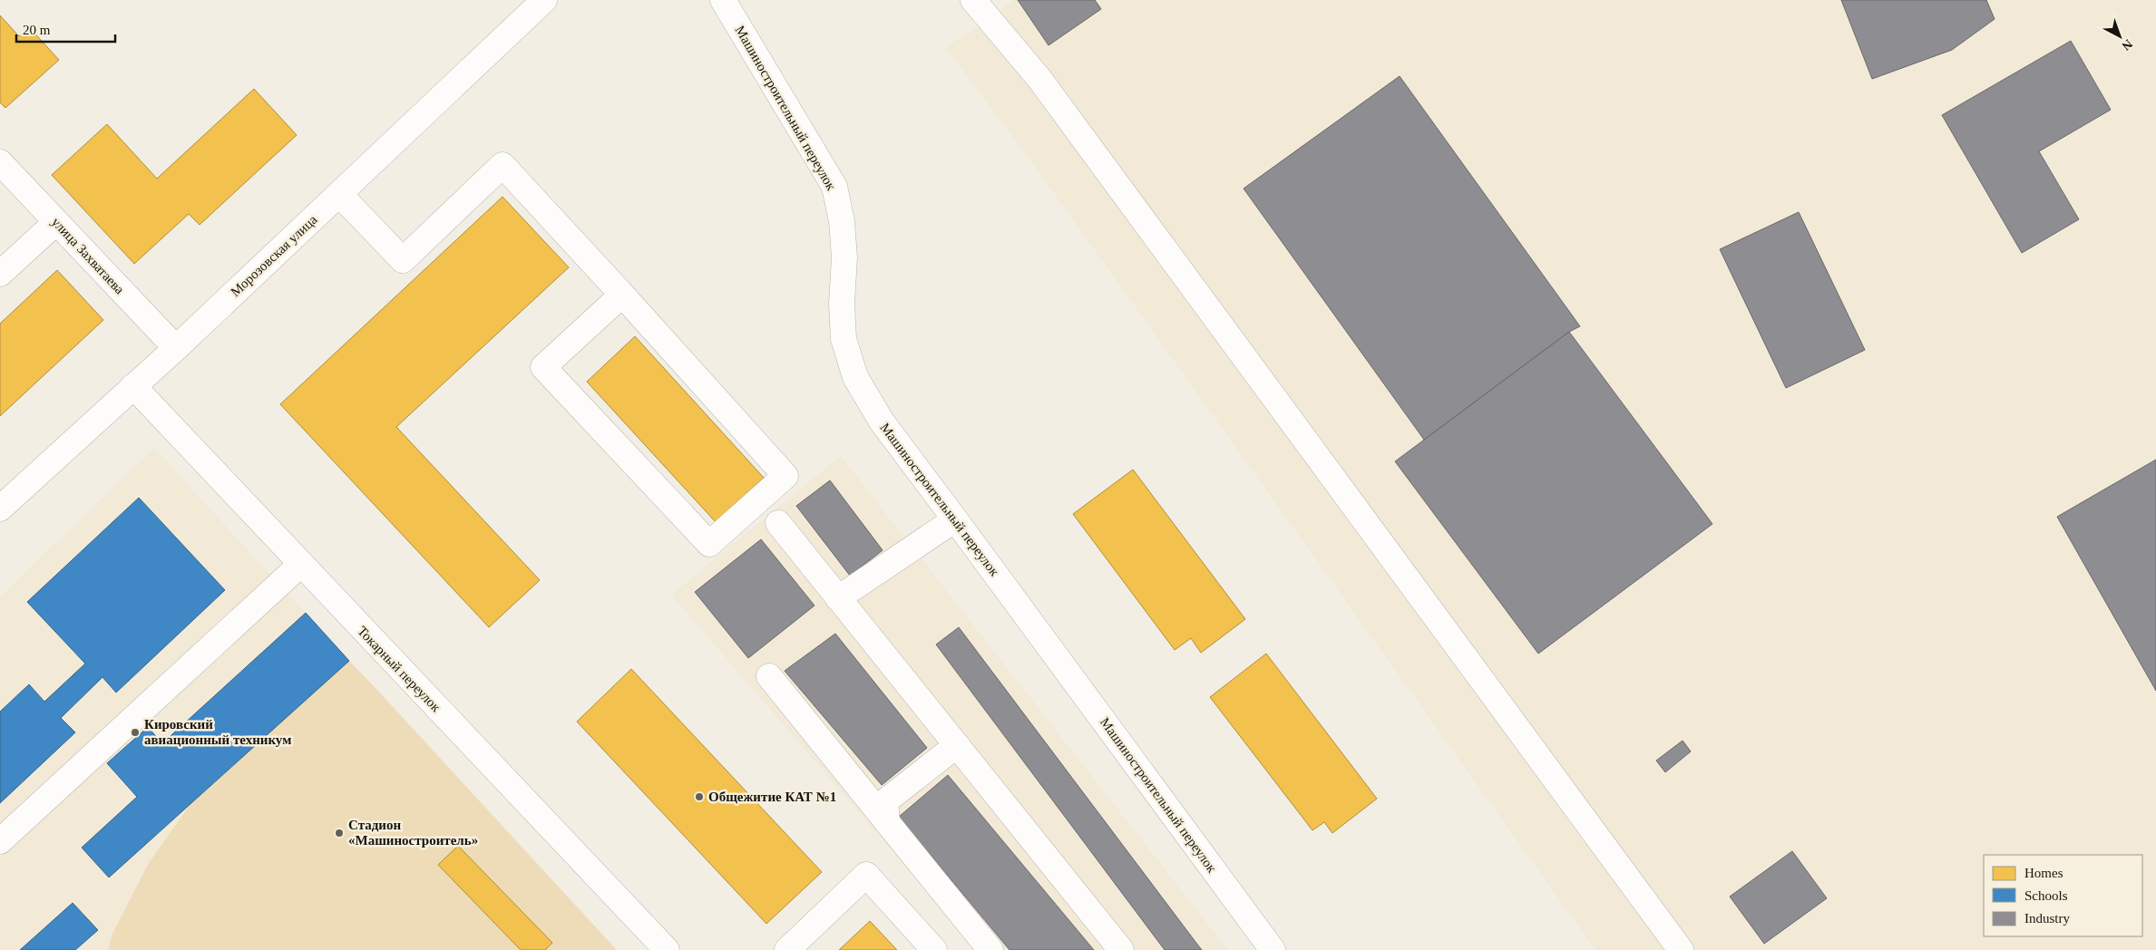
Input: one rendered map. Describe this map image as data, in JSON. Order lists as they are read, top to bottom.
{
  "streets": {
    "street": [
      "Машиностроительный переулок",
      "улица Захватаева",
      "Морозовская улица",
      "Токарный переулок"
    ]
  },
  "crossings": [
    ["улица Захватаева", "Морозовская улица"],
    ["Морозовская улица", "Токарный переулок"]
  ],
  "places": ["Кировский авиационный техникум", "Общежитие КАТ №1", "Стадион «Машиностроитель»"],
  "legend": ["Homes", "Schools", "Industry"],
  "scale_bar": "20 m",
  "north": "bottom right"
}
